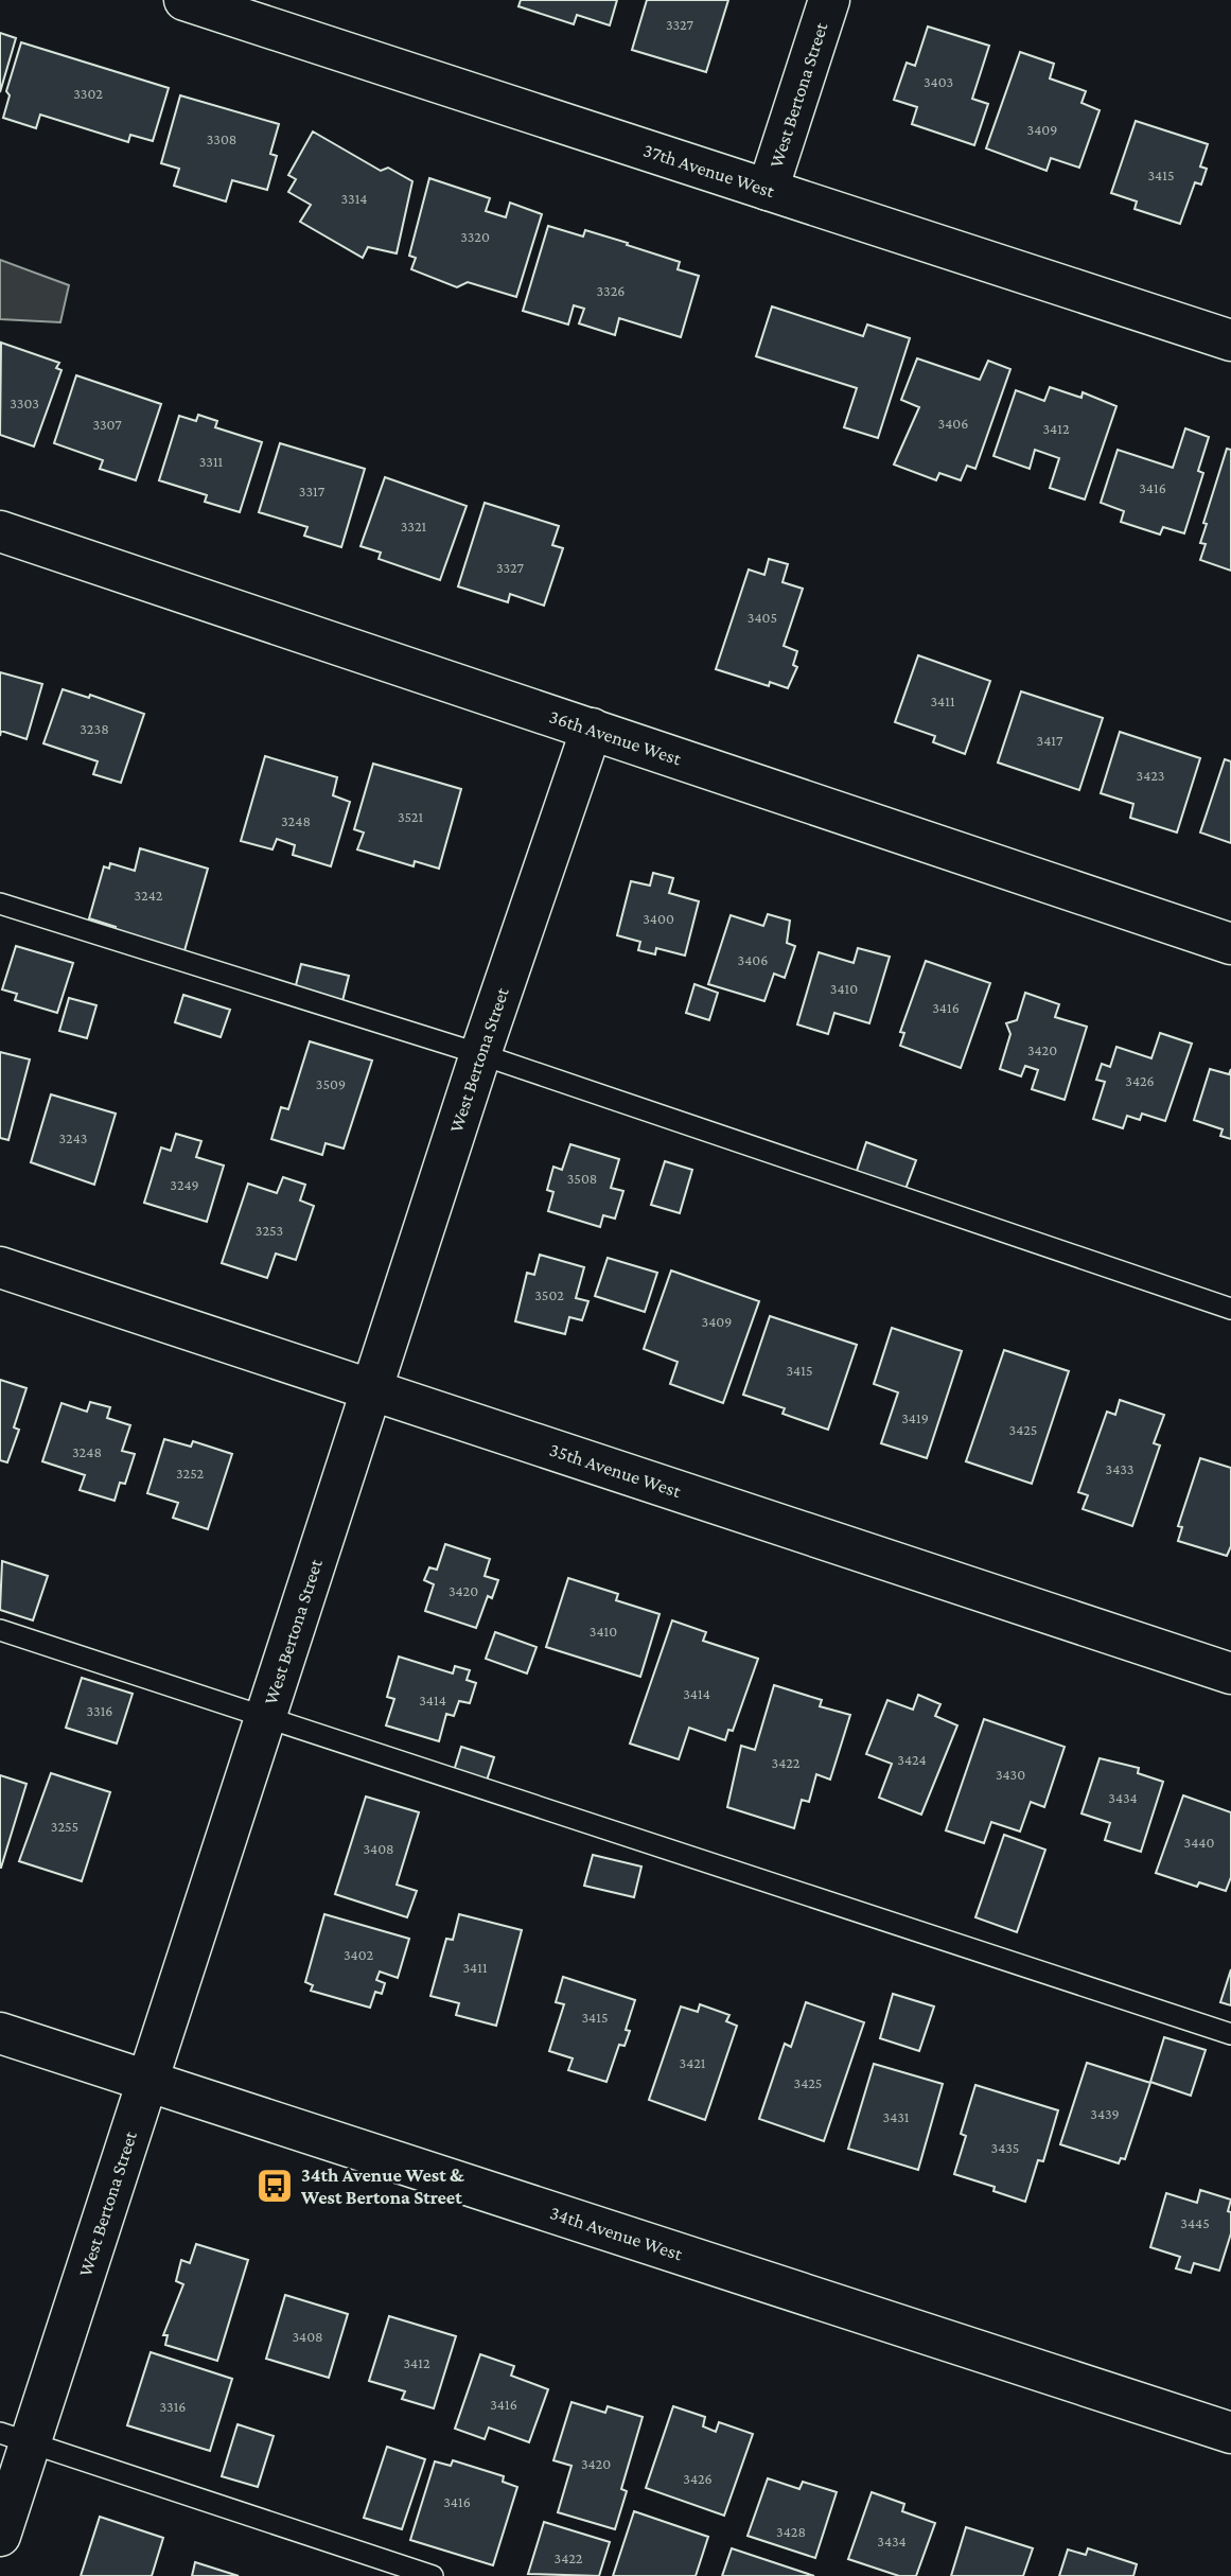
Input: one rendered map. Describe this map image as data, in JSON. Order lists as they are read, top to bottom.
{
  "streets": {
    "street": [
      "West Bertona Street",
      "37th Avenue West",
      "36th Avenue West",
      "35th Avenue West",
      "34th Avenue West"
    ]
  },
  "crossings": [
    ["West Bertona Street", "37th Avenue West"],
    ["West Bertona Street", "36th Avenue West"],
    ["West Bertona Street", "35th Avenue West"],
    ["West Bertona Street", "34th Avenue West"]
  ],
  "places": {
    "bus stop": ["34th Avenue West & West Bertona Street"]
  },
  "house_numbers": [
    "3327",
    "3403",
    "3302",
    "3409",
    "3308",
    "3415",
    "3314",
    "3320",
    "3326",
    "3303",
    "3406",
    "3307",
    "3412",
    "3311",
    "3416",
    "3317",
    "3321",
    "3327",
    "3405",
    "3411",
    "3238",
    "3417",
    "3423",
    "3521",
    "3248",
    "3242",
    "3400",
    "3406",
    "3410",
    "3416",
    "3420",
    "3426",
    "3509",
    "3243",
    "3508",
    "3249",
    "3253",
    "3502",
    "3409",
    "3415",
    "3419",
    "3425",
    "3248",
    "3433",
    "3252",
    "3420",
    "3410",
    "3414",
    "3414",
    "3316",
    "3424",
    "3422",
    "3430",
    "3434",
    "3255",
    "3440",
    "3408",
    "3402",
    "3411",
    "3415",
    "3421",
    "3425",
    "3439",
    "3431",
    "3435",
    "3445",
    "3408",
    "3412",
    "3416",
    "3316",
    "3420",
    "3426",
    "3416",
    "3428",
    "3434",
    "3422"
  ]
}
